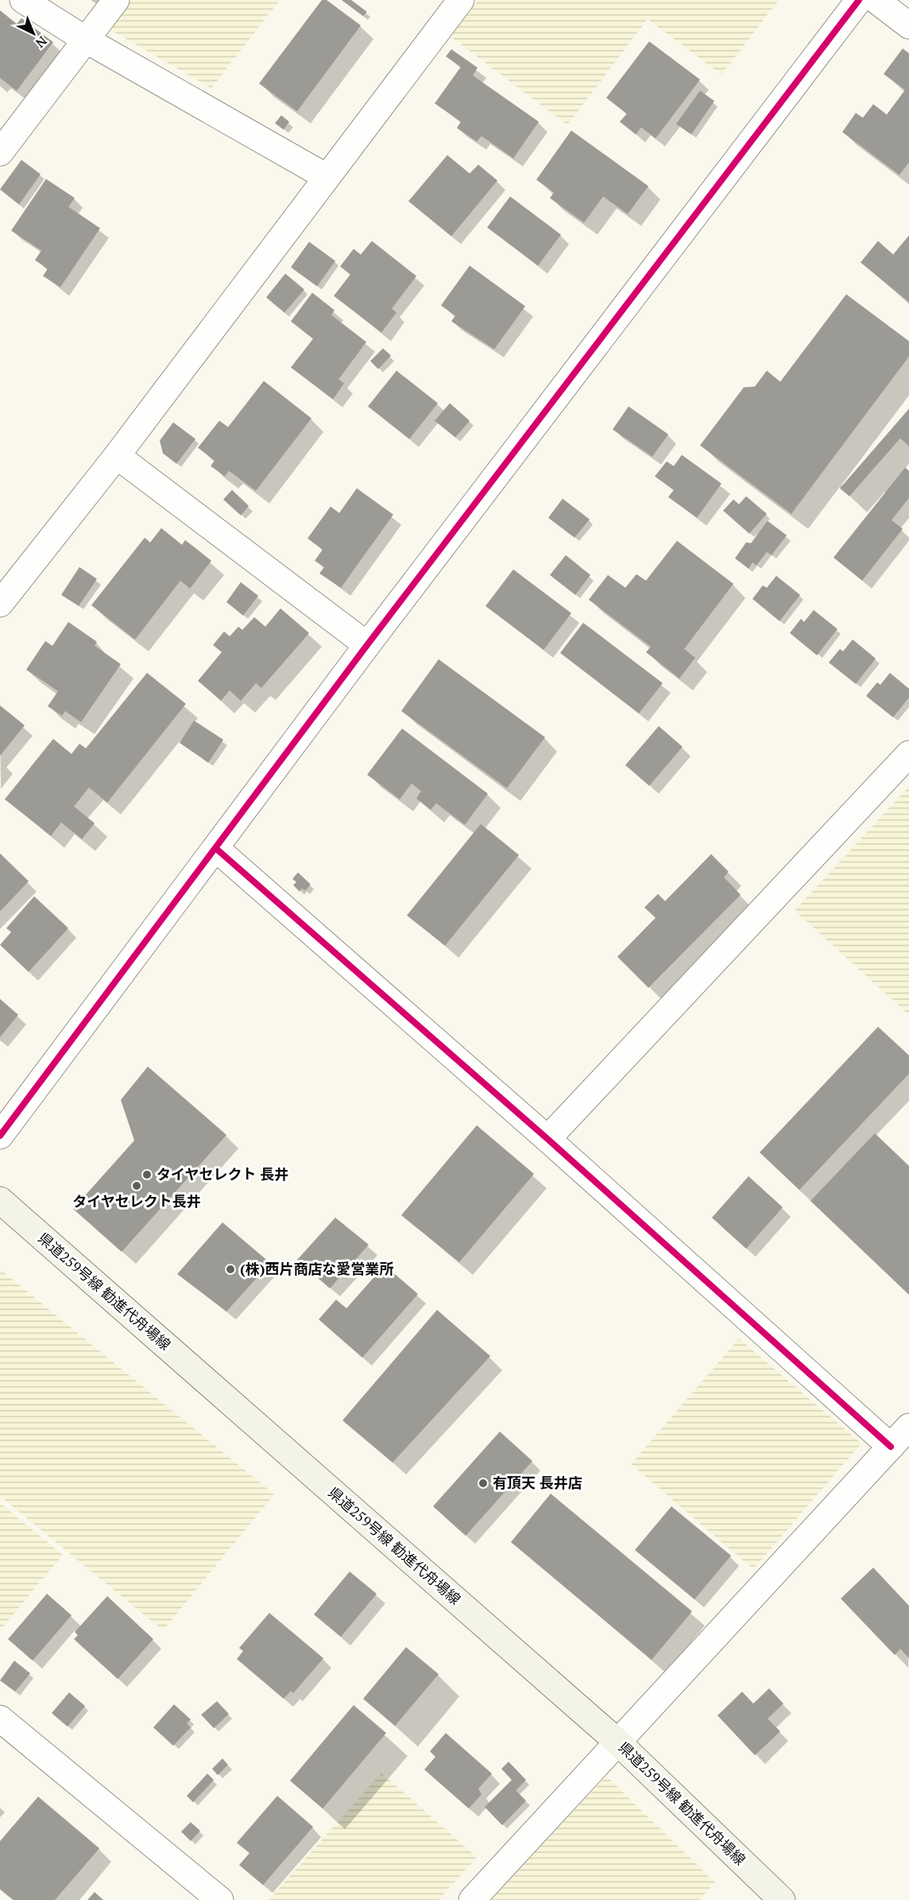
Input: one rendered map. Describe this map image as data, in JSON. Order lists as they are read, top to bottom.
{
  "streets": {
    "main road": ["県道259号線 勧進代舟場線"]
  },
  "places": [
    "タイヤセレクト 長井",
    "タイヤセレクト長井",
    "(株)西片商店な愛営業所",
    "有頂天 長井店"
  ],
  "north": "bottom right"
}
